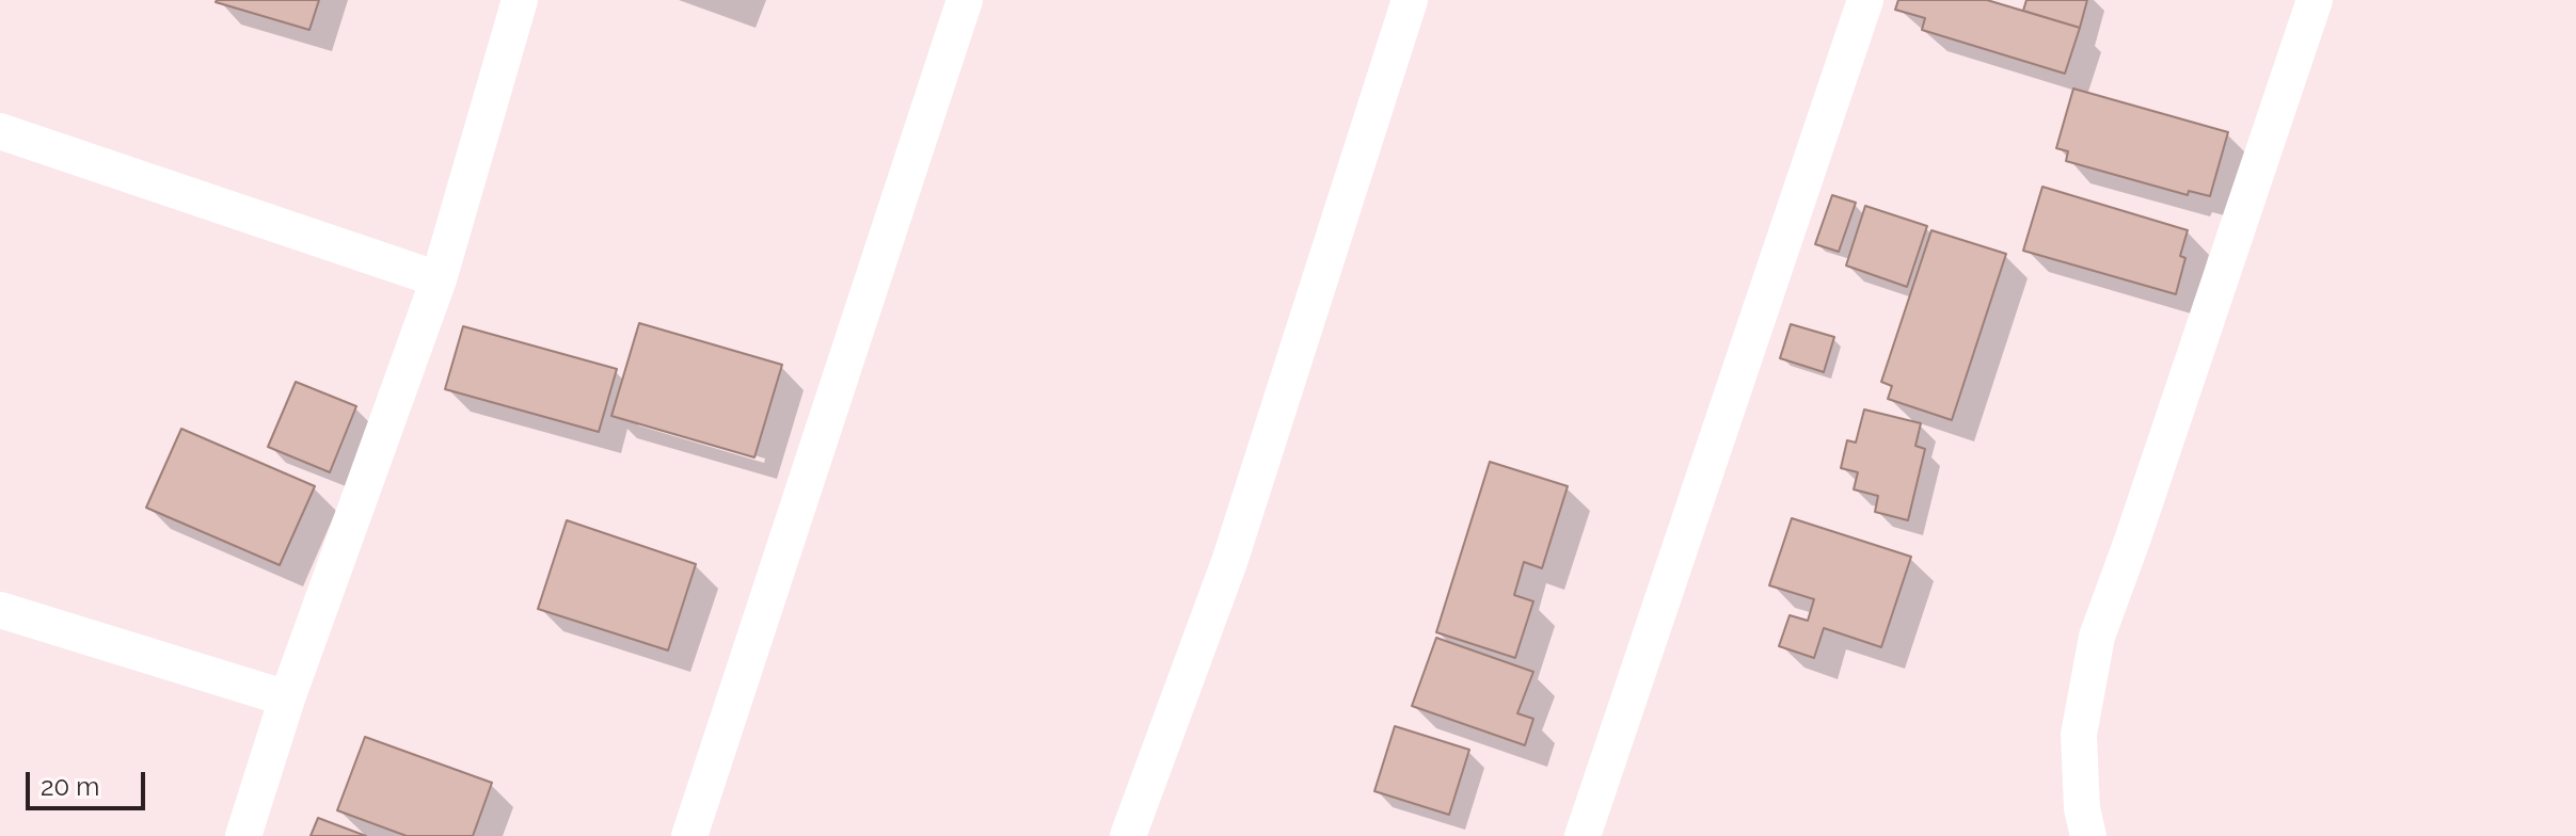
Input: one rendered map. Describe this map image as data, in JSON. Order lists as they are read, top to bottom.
{
  "scale_bar": "20 m"
}
